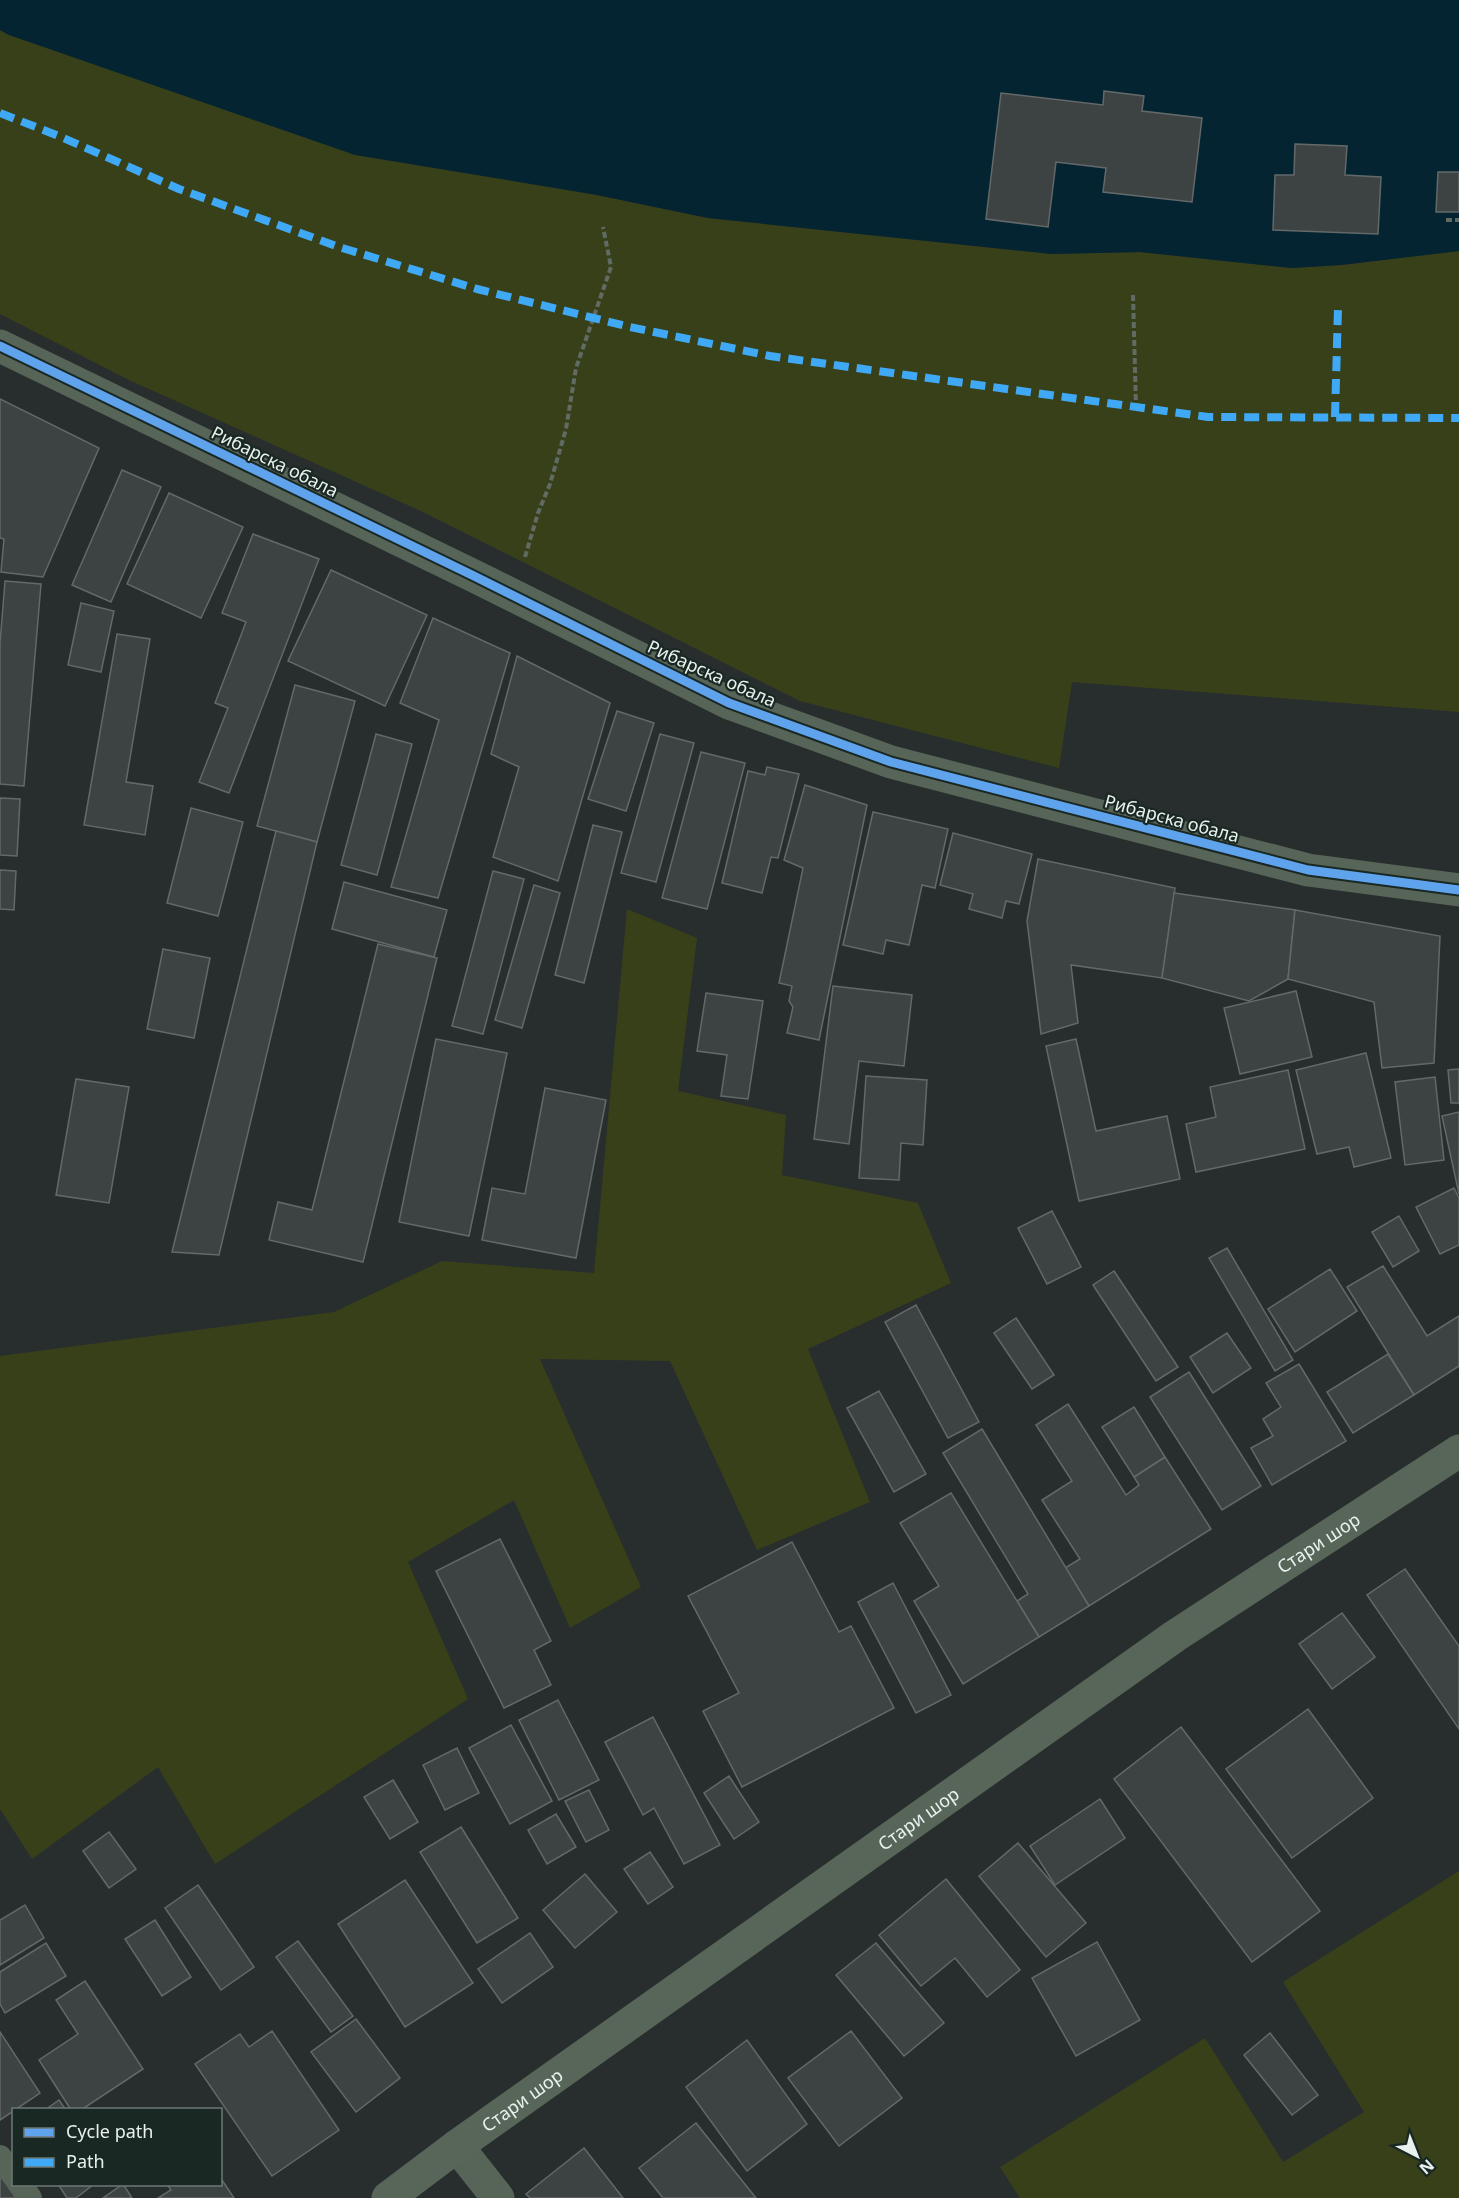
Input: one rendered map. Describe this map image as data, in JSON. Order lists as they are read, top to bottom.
{
  "streets": {
    "main road": ["Стари шор"],
    "street": ["Рибарска обала"]
  },
  "legend": ["Cycle path", "Path"],
  "north": "bottom right"
}
